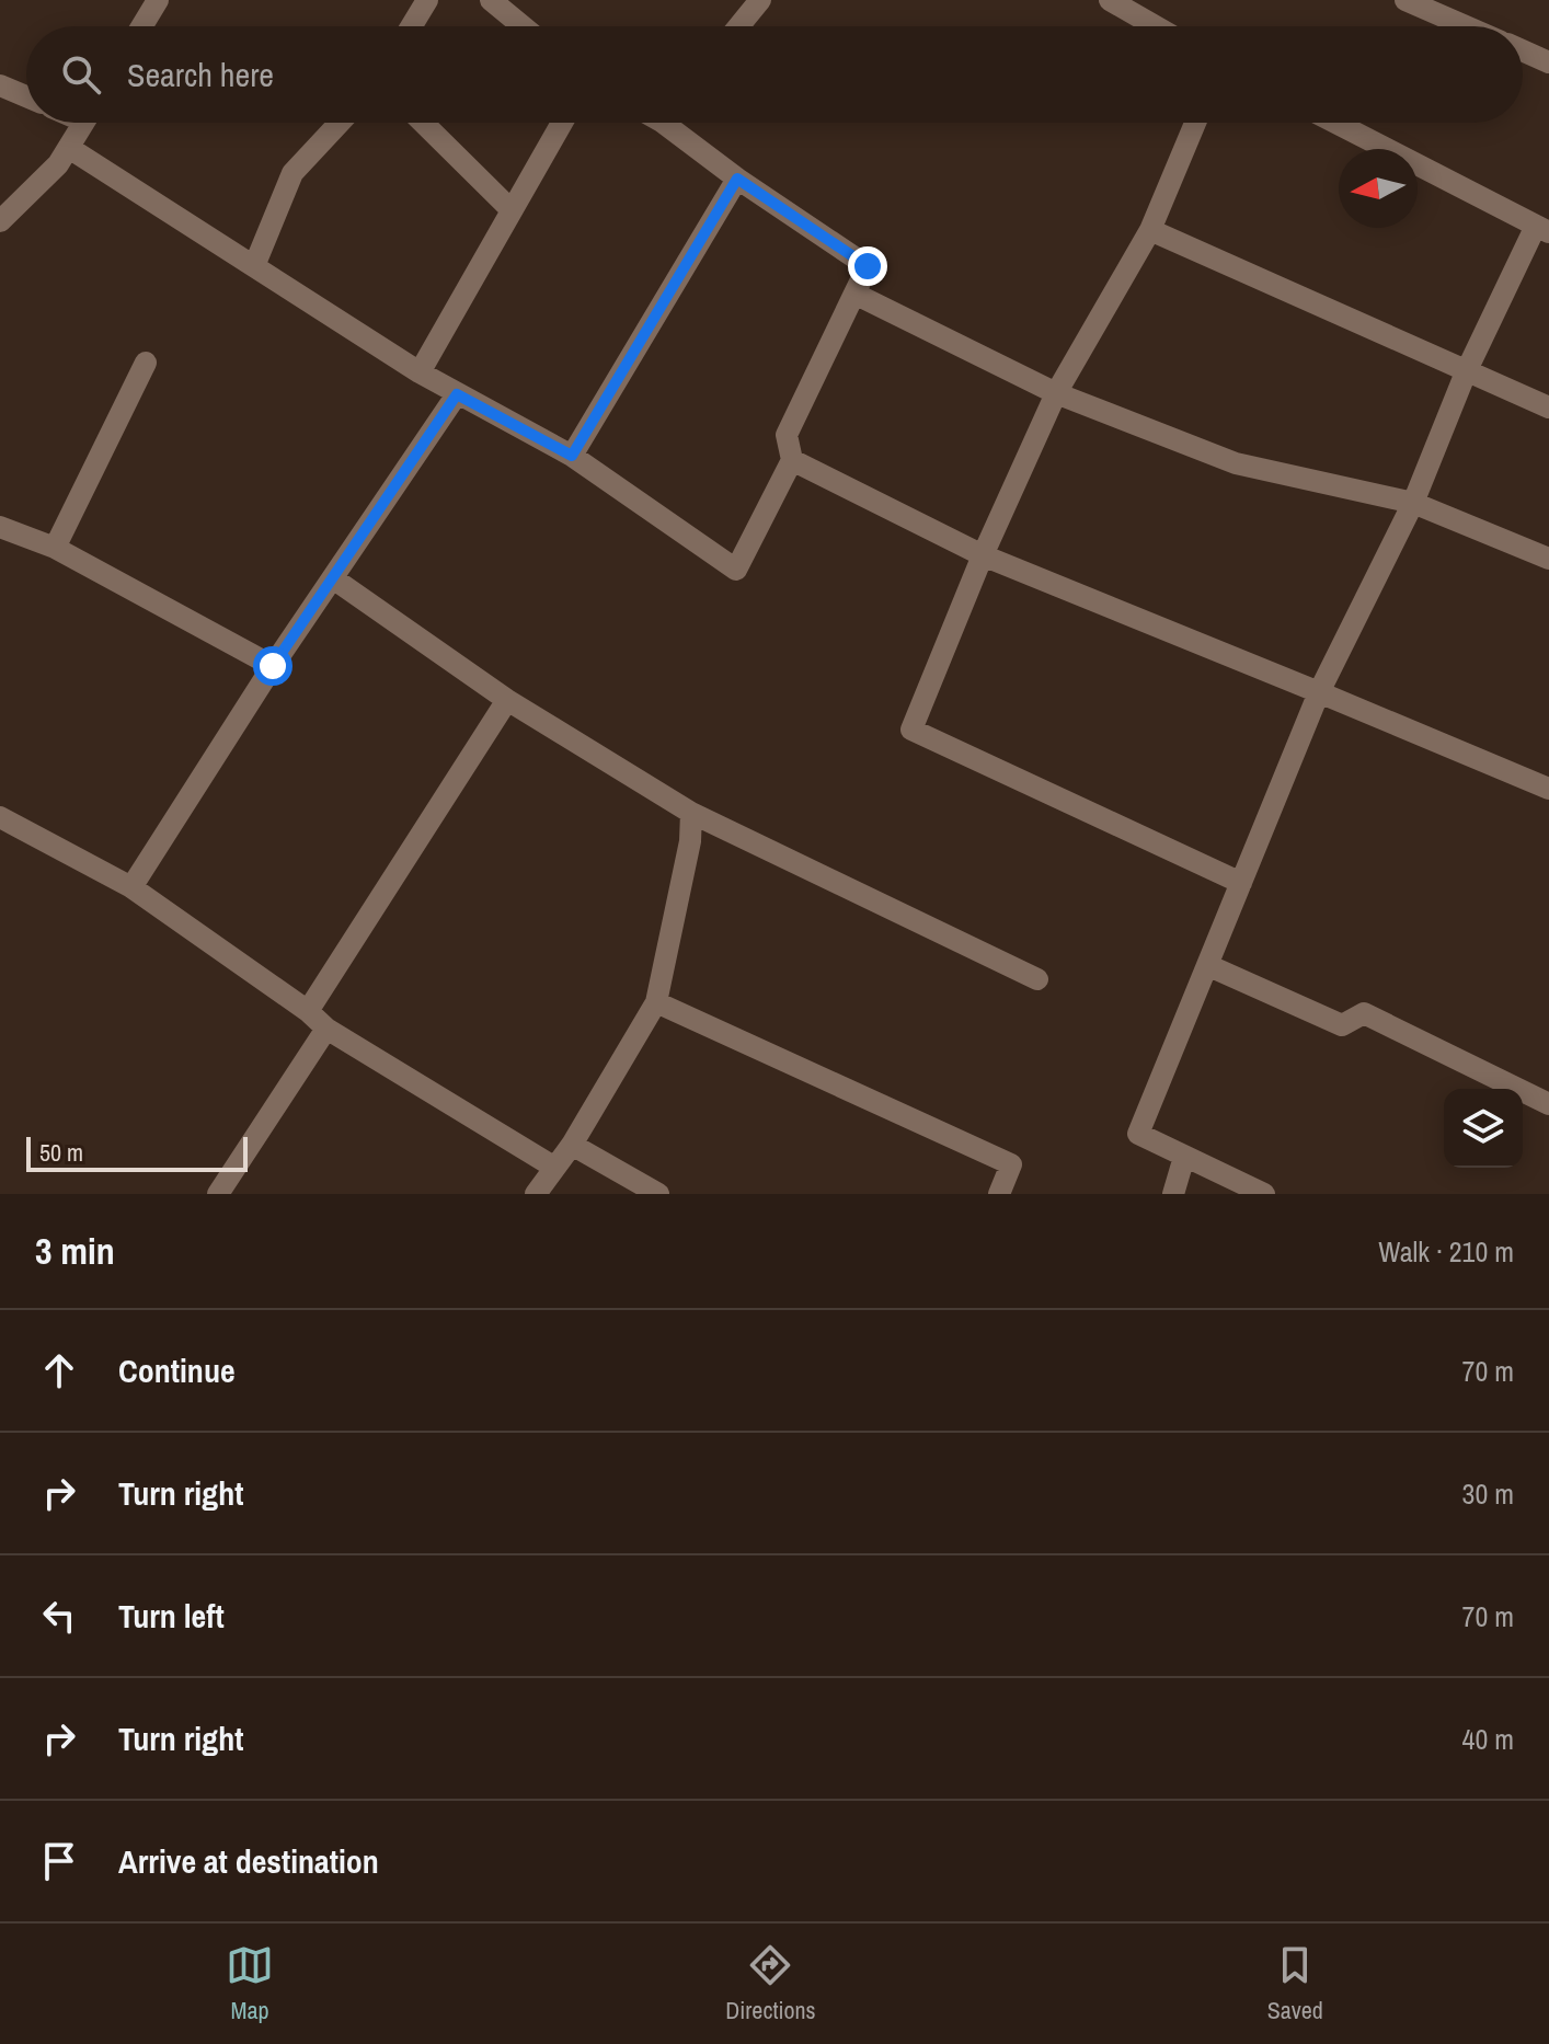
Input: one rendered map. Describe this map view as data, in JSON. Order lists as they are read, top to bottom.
{
  "scale_bar": "50 m",
  "north": "left",
  "page": {
    "search": "Search here",
    "scale": "50 m",
    "heading": ["3 min", "Walk · 210 m"],
    "list": [
      ["Continue", "70 m"],
      ["Turn right", "30 m"],
      ["Turn left", "70 m"],
      ["Turn right", "40 m"],
      "Arrive at destination"
    ],
    "nav": ["Map", "Directions", "Saved"]
  }
}
